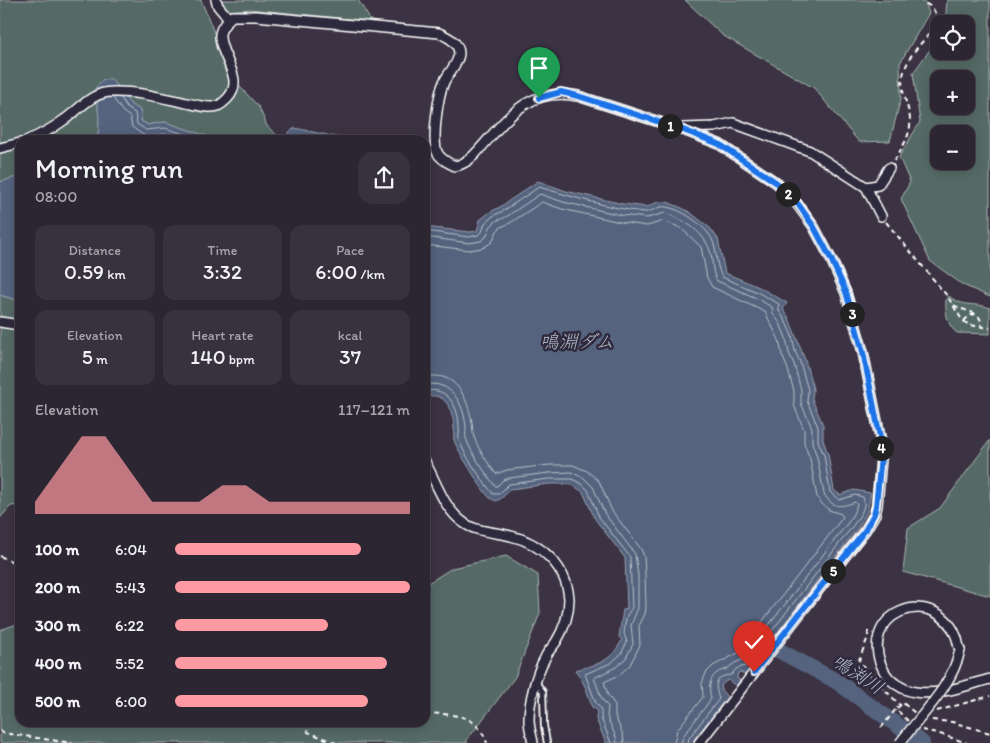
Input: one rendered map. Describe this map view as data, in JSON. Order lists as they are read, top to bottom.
{
  "water": ["鳴淵ダム", "鳴渕川"],
  "page": {
    "map_buttons": ["+", "−"],
    "pins": [
      "1",
      "2",
      "3",
      "4",
      "5"
    ],
    "heading": ["Morning run", "08:00"],
    "stats": [
      ["Distance", "0.59 km"],
      ["Time", "3:32"],
      ["Pace", "6:00 /km"],
      ["Elevation", "5 m"],
      ["Heart rate", "140 bpm"],
      ["kcal", "37"]
    ],
    "chart": ["Elevation", "117–121 m"],
    "list": [
      {
        "name": "100 m",
        "note": "6:04"
      },
      {
        "name": "200 m",
        "note": "5:43"
      },
      {
        "name": "300 m",
        "note": "6:22"
      },
      {
        "name": "400 m",
        "note": "5:52"
      },
      {
        "name": "500 m",
        "note": "6:00"
      }
    ]
  }
}
